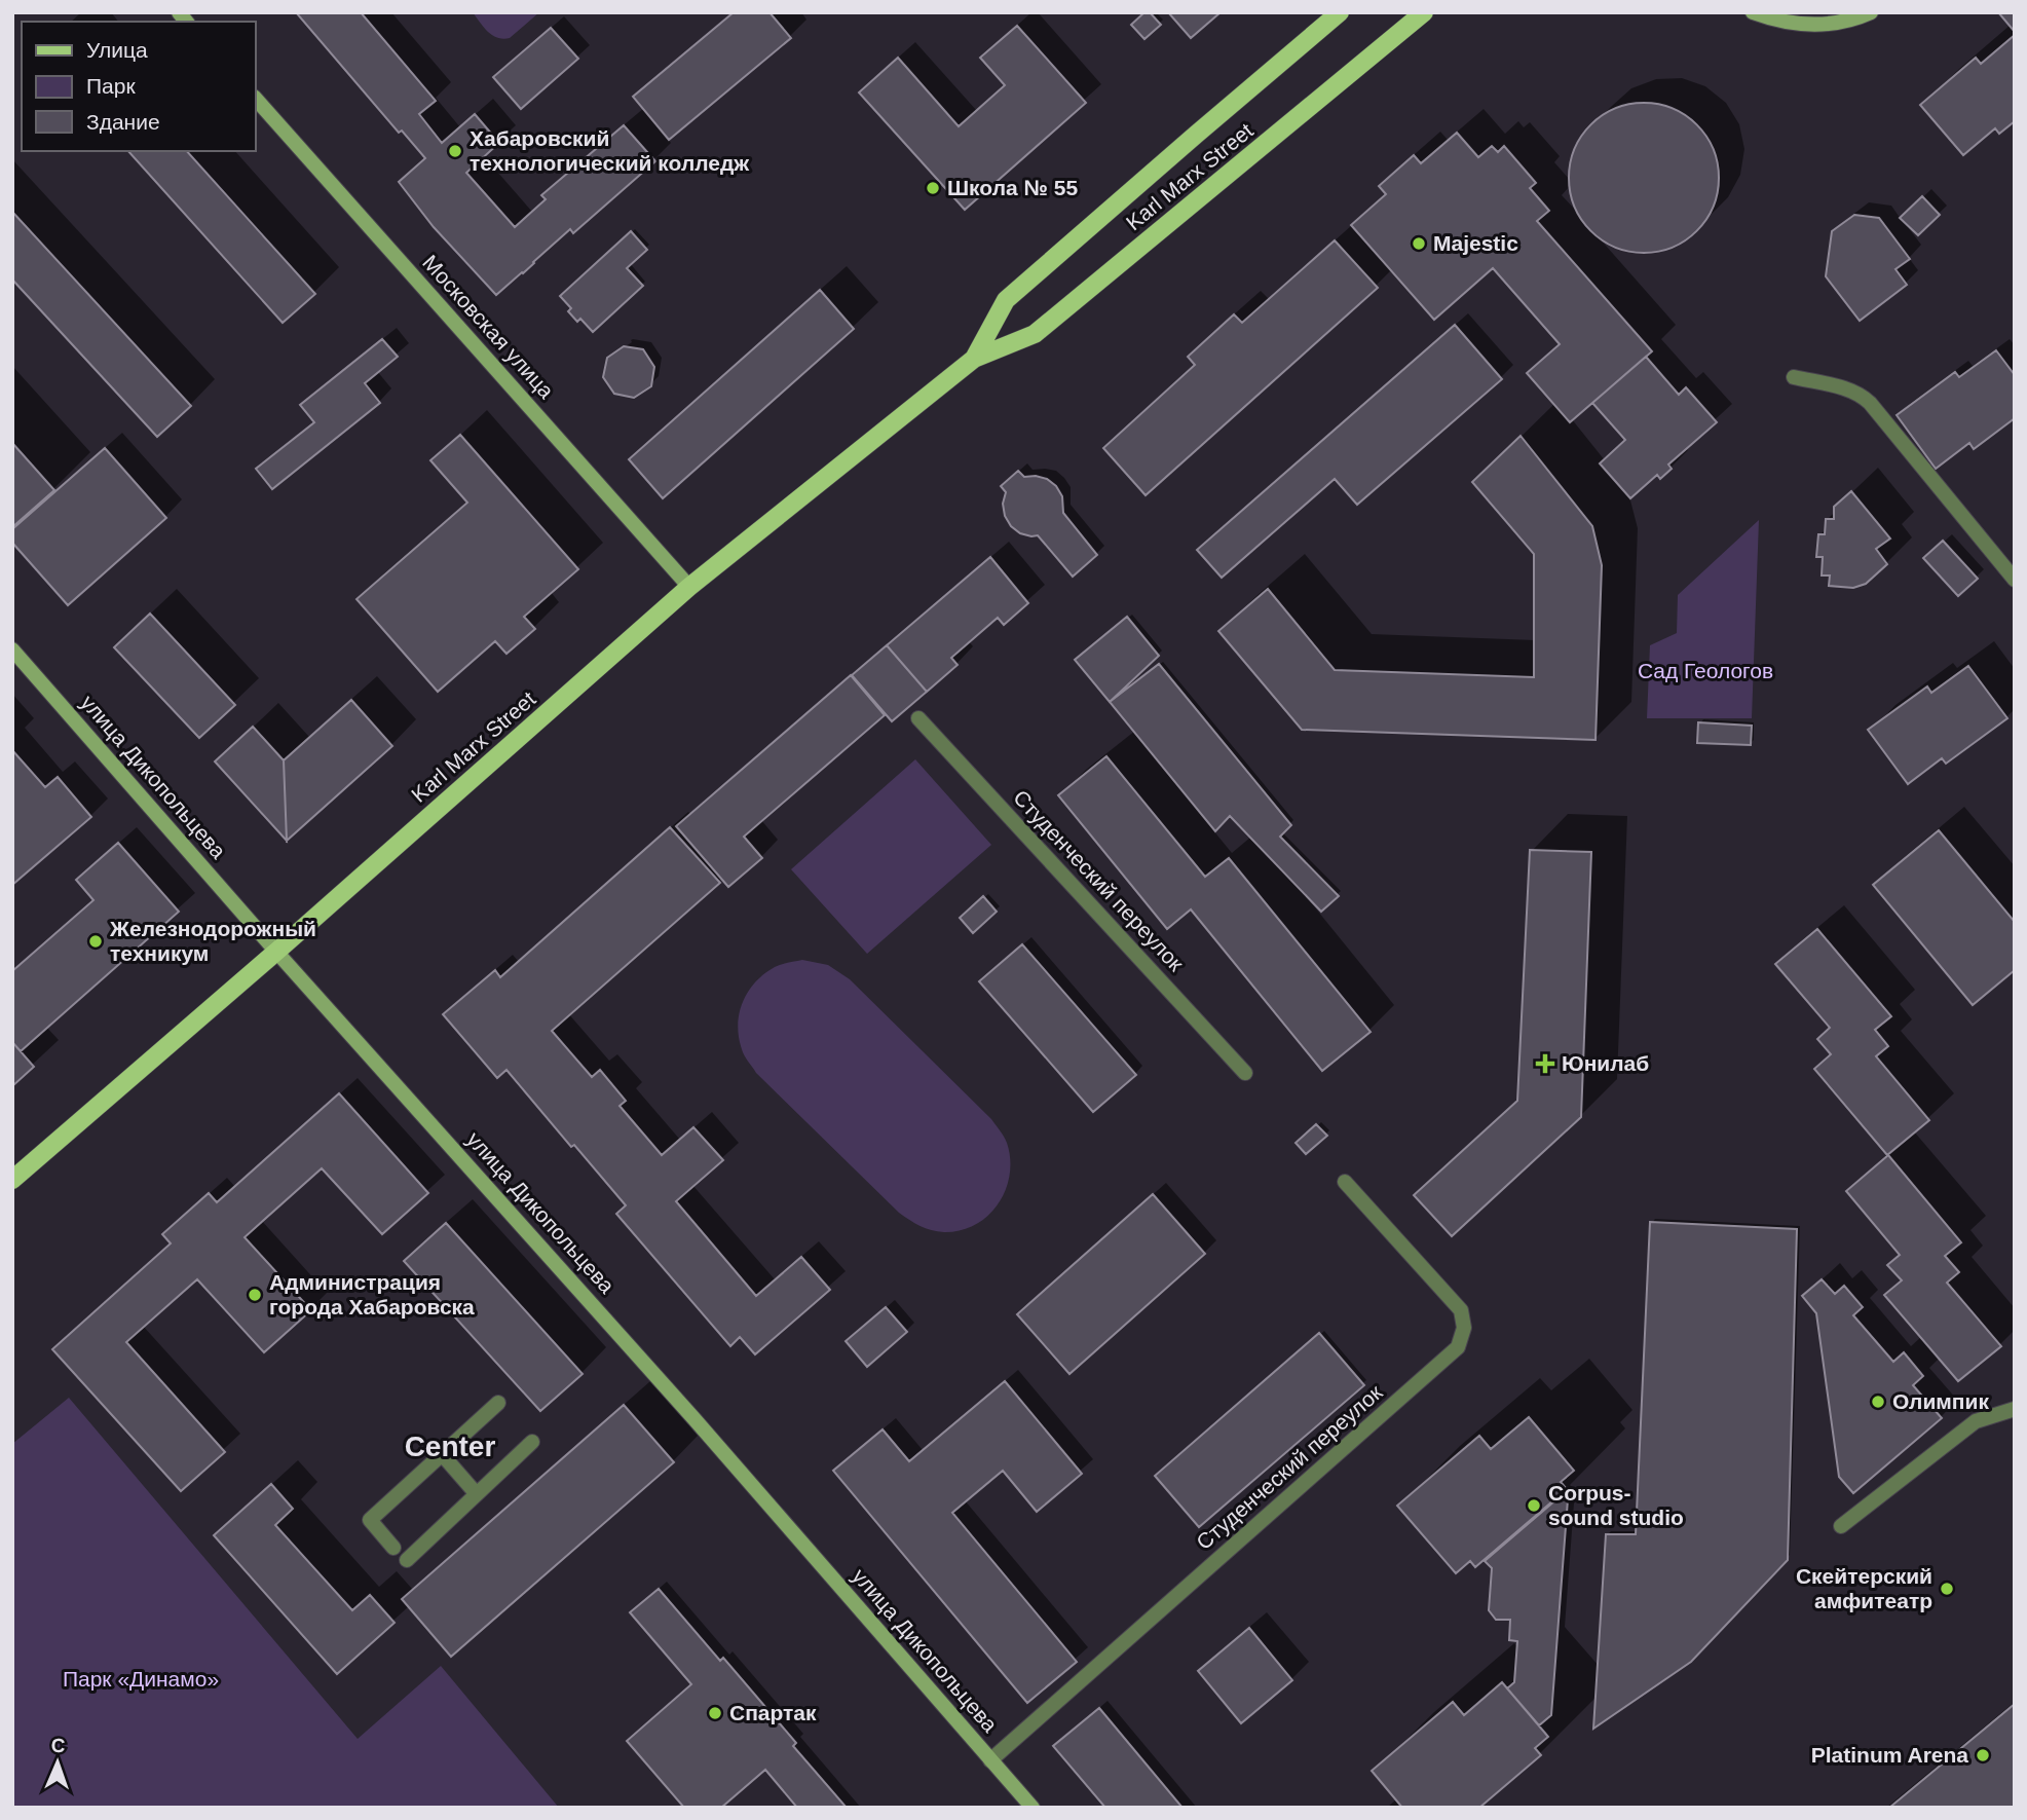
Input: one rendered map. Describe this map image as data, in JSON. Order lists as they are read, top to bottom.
{
  "streets": {
    "main road": ["Karl Marx Street", "Московская улица", "улица Дикопольцева"],
    "street": ["Студенческий переулок"]
  },
  "crossings": [
    ["Karl Marx Street", "Московская улица"],
    ["Karl Marx Street", "улица Дикопольцева"],
    ["улица Дикопольцева", "Студенческий переулок"]
  ],
  "districts": ["Center"],
  "parks": ["Сад Геологов", "Парк «Динамо»"],
  "places": {
    "other": [
      "Хабаровский технологический колледж",
      "Школа № 55",
      "Majestic",
      "Железнодорожный техникум",
      "Администрация города Хабаровска",
      "Олимпик",
      "Corpus- sound studio",
      "Скейтерский амфитеатр",
      "Спартак",
      "Platinum Arena"
    ],
    "health": ["Юнилаб"]
  },
  "legend": ["Улица", "Парк", "Здание"],
  "north": "top"
}
